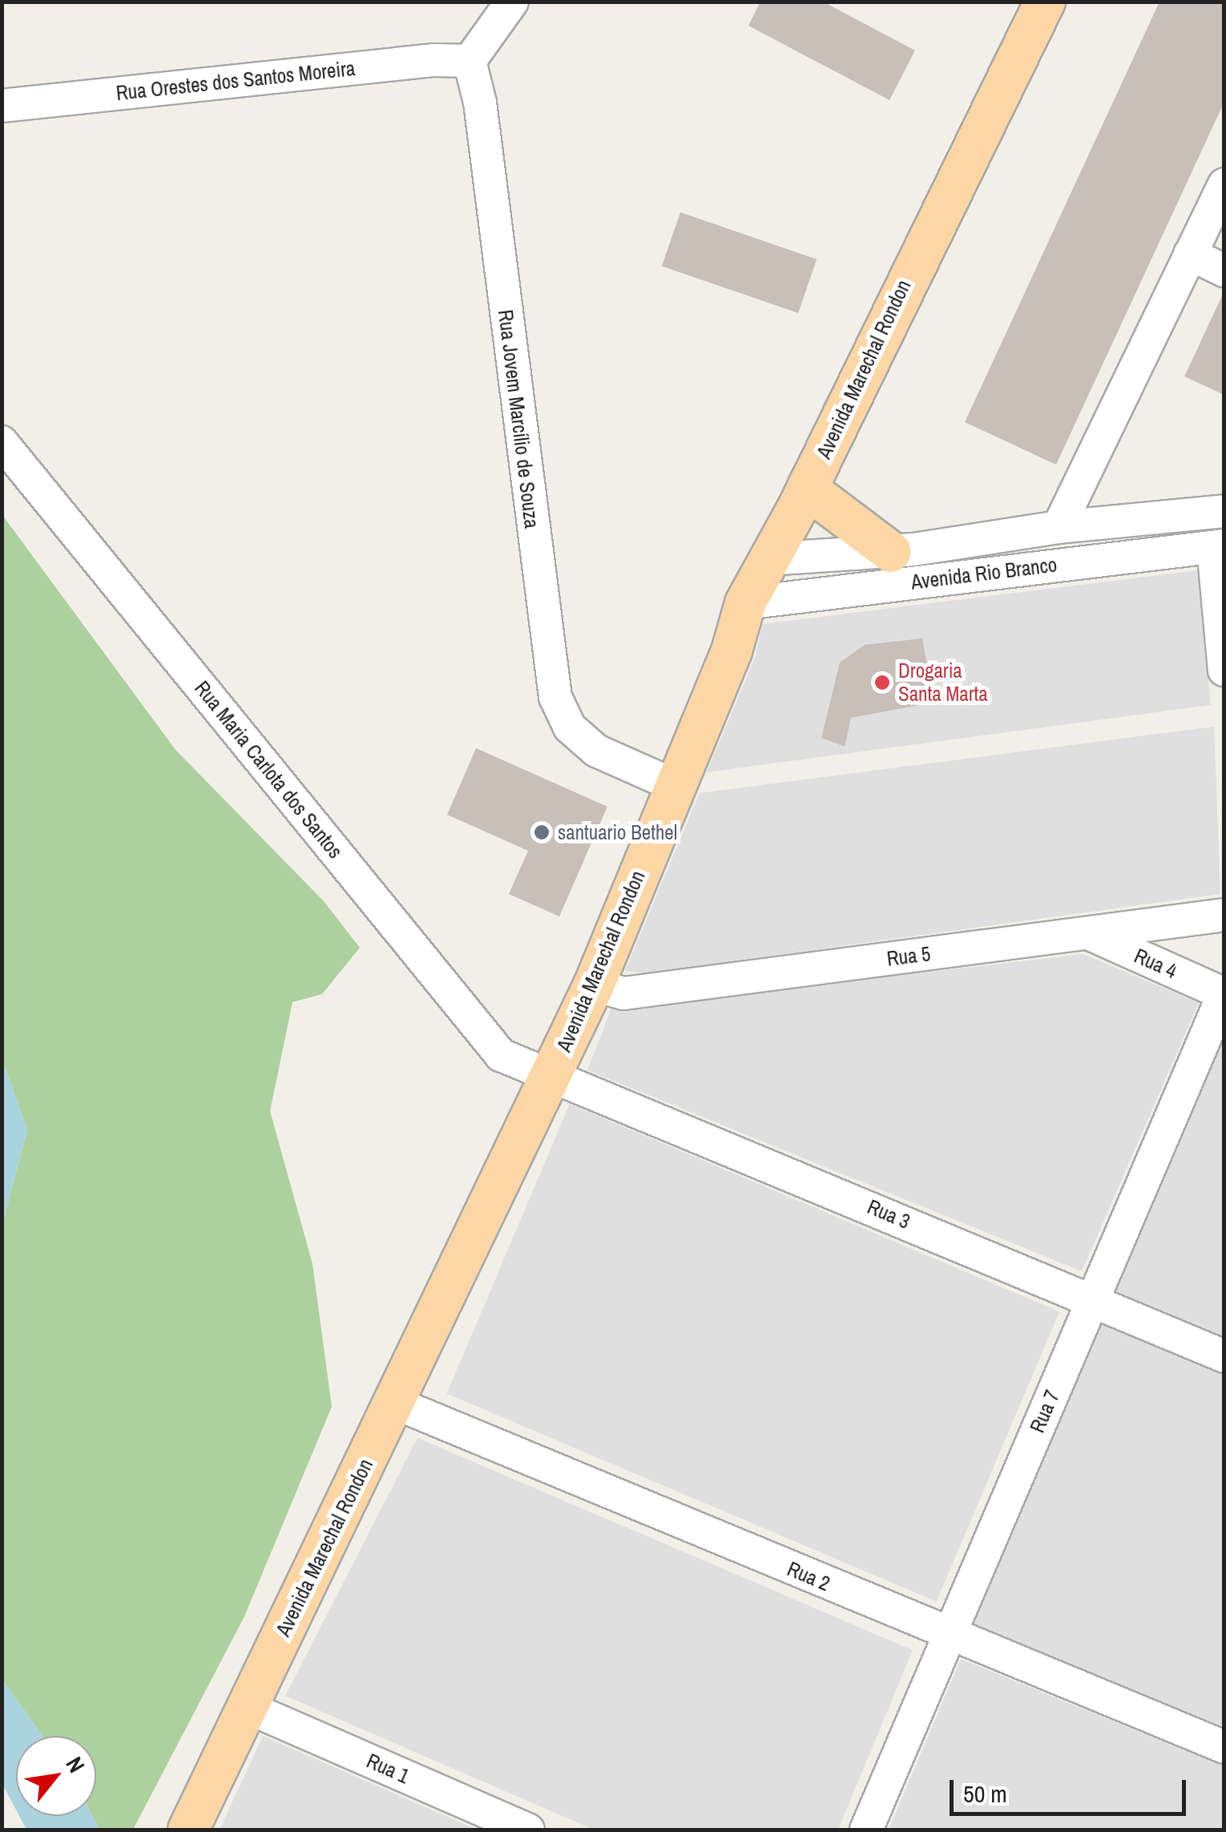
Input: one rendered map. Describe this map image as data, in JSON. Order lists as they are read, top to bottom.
{
  "streets": {
    "main road": ["Avenida Marechal Rondon"],
    "street": [
      "Rua Orestes dos Santos Moreira",
      "Rua Jovem Marcílio de Souza",
      "Avenida Rio Branco",
      "Rua Maria Carlota dos Santos",
      "Rua 5",
      "Rua 4",
      "Rua 3",
      "Rua 7",
      "Rua 2",
      "Rua 1"
    ]
  },
  "crossings": [
    ["Rua Orestes dos Santos Moreira", "Rua Jovem Marcílio de Souza"],
    ["Avenida Marechal Rondon", "Rua Jovem Marcílio de Souza"],
    ["Avenida Marechal Rondon", "Avenida Rio Branco"],
    ["Avenida Marechal Rondon", "Rua Maria Carlota dos Santos"],
    ["Avenida Marechal Rondon", "Rua 5"],
    ["Avenida Marechal Rondon", "Rua 3"],
    ["Avenida Marechal Rondon", "Rua 2"],
    ["Avenida Marechal Rondon", "Rua 1"],
    ["Rua Maria Carlota dos Santos", "Rua 3"],
    ["Rua 5", "Rua 4"],
    ["Rua 4", "Rua 7"],
    ["Rua 3", "Rua 7"],
    ["Rua 7", "Rua 2"]
  ],
  "places": ["Drogaria Santa Marta", "santuario Bethel"],
  "scale_bar": "50 m",
  "north": "top right"
}
